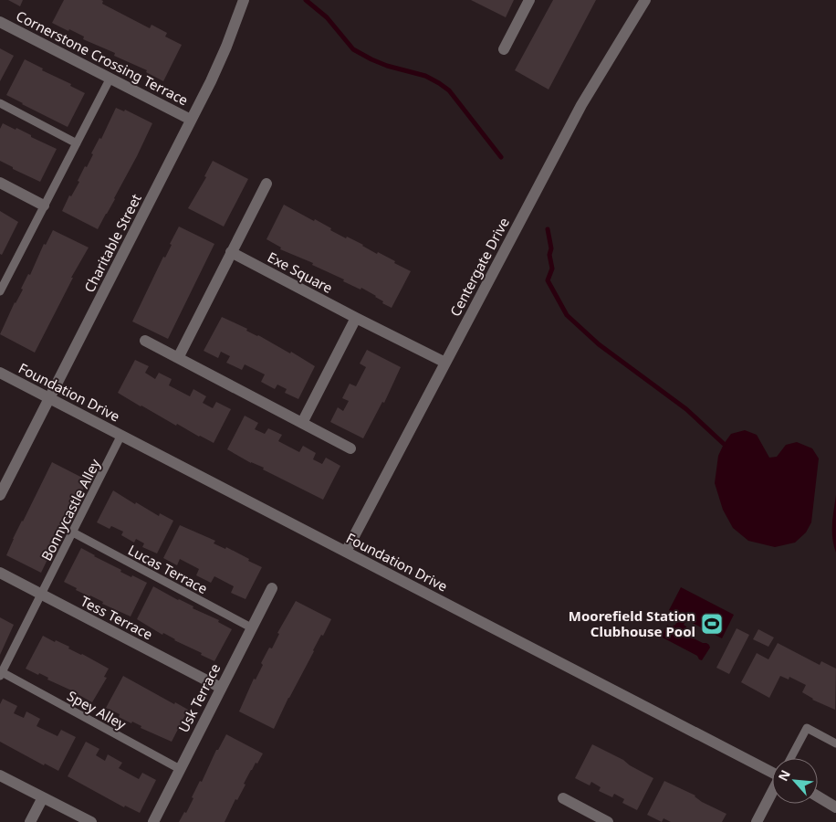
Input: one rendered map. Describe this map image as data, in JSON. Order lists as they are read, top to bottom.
{
  "streets": {
    "street": [
      "Cornerstone Crossing Terrace",
      "Charitable Street",
      "Centergate Drive",
      "Exe Square",
      "Foundation Drive",
      "Tess Terrace",
      "Usk Terrace"
    ],
    "lane": ["Bonnycastle Alley", "Lucas Terrace", "Spey Alley"]
  },
  "crossings": [
    ["Cornerstone Crossing Terrace", "Charitable Street"],
    ["Charitable Street", "Foundation Drive"],
    ["Centergate Drive", "Exe Square"],
    ["Centergate Drive", "Foundation Drive"],
    ["Foundation Drive", "Bonnycastle Alley"],
    ["Bonnycastle Alley", "Lucas Terrace"],
    ["Bonnycastle Alley", "Tess Terrace"],
    ["Bonnycastle Alley", "Spey Alley"],
    ["Lucas Terrace", "Usk Terrace"],
    ["Tess Terrace", "Usk Terrace"],
    ["Tess Terrace", "Spey Alley"],
    ["Usk Terrace", "Spey Alley"]
  ],
  "places": {
    "sports": ["Moorefield Station Clubhouse Pool"]
  },
  "north": "top left"
}
